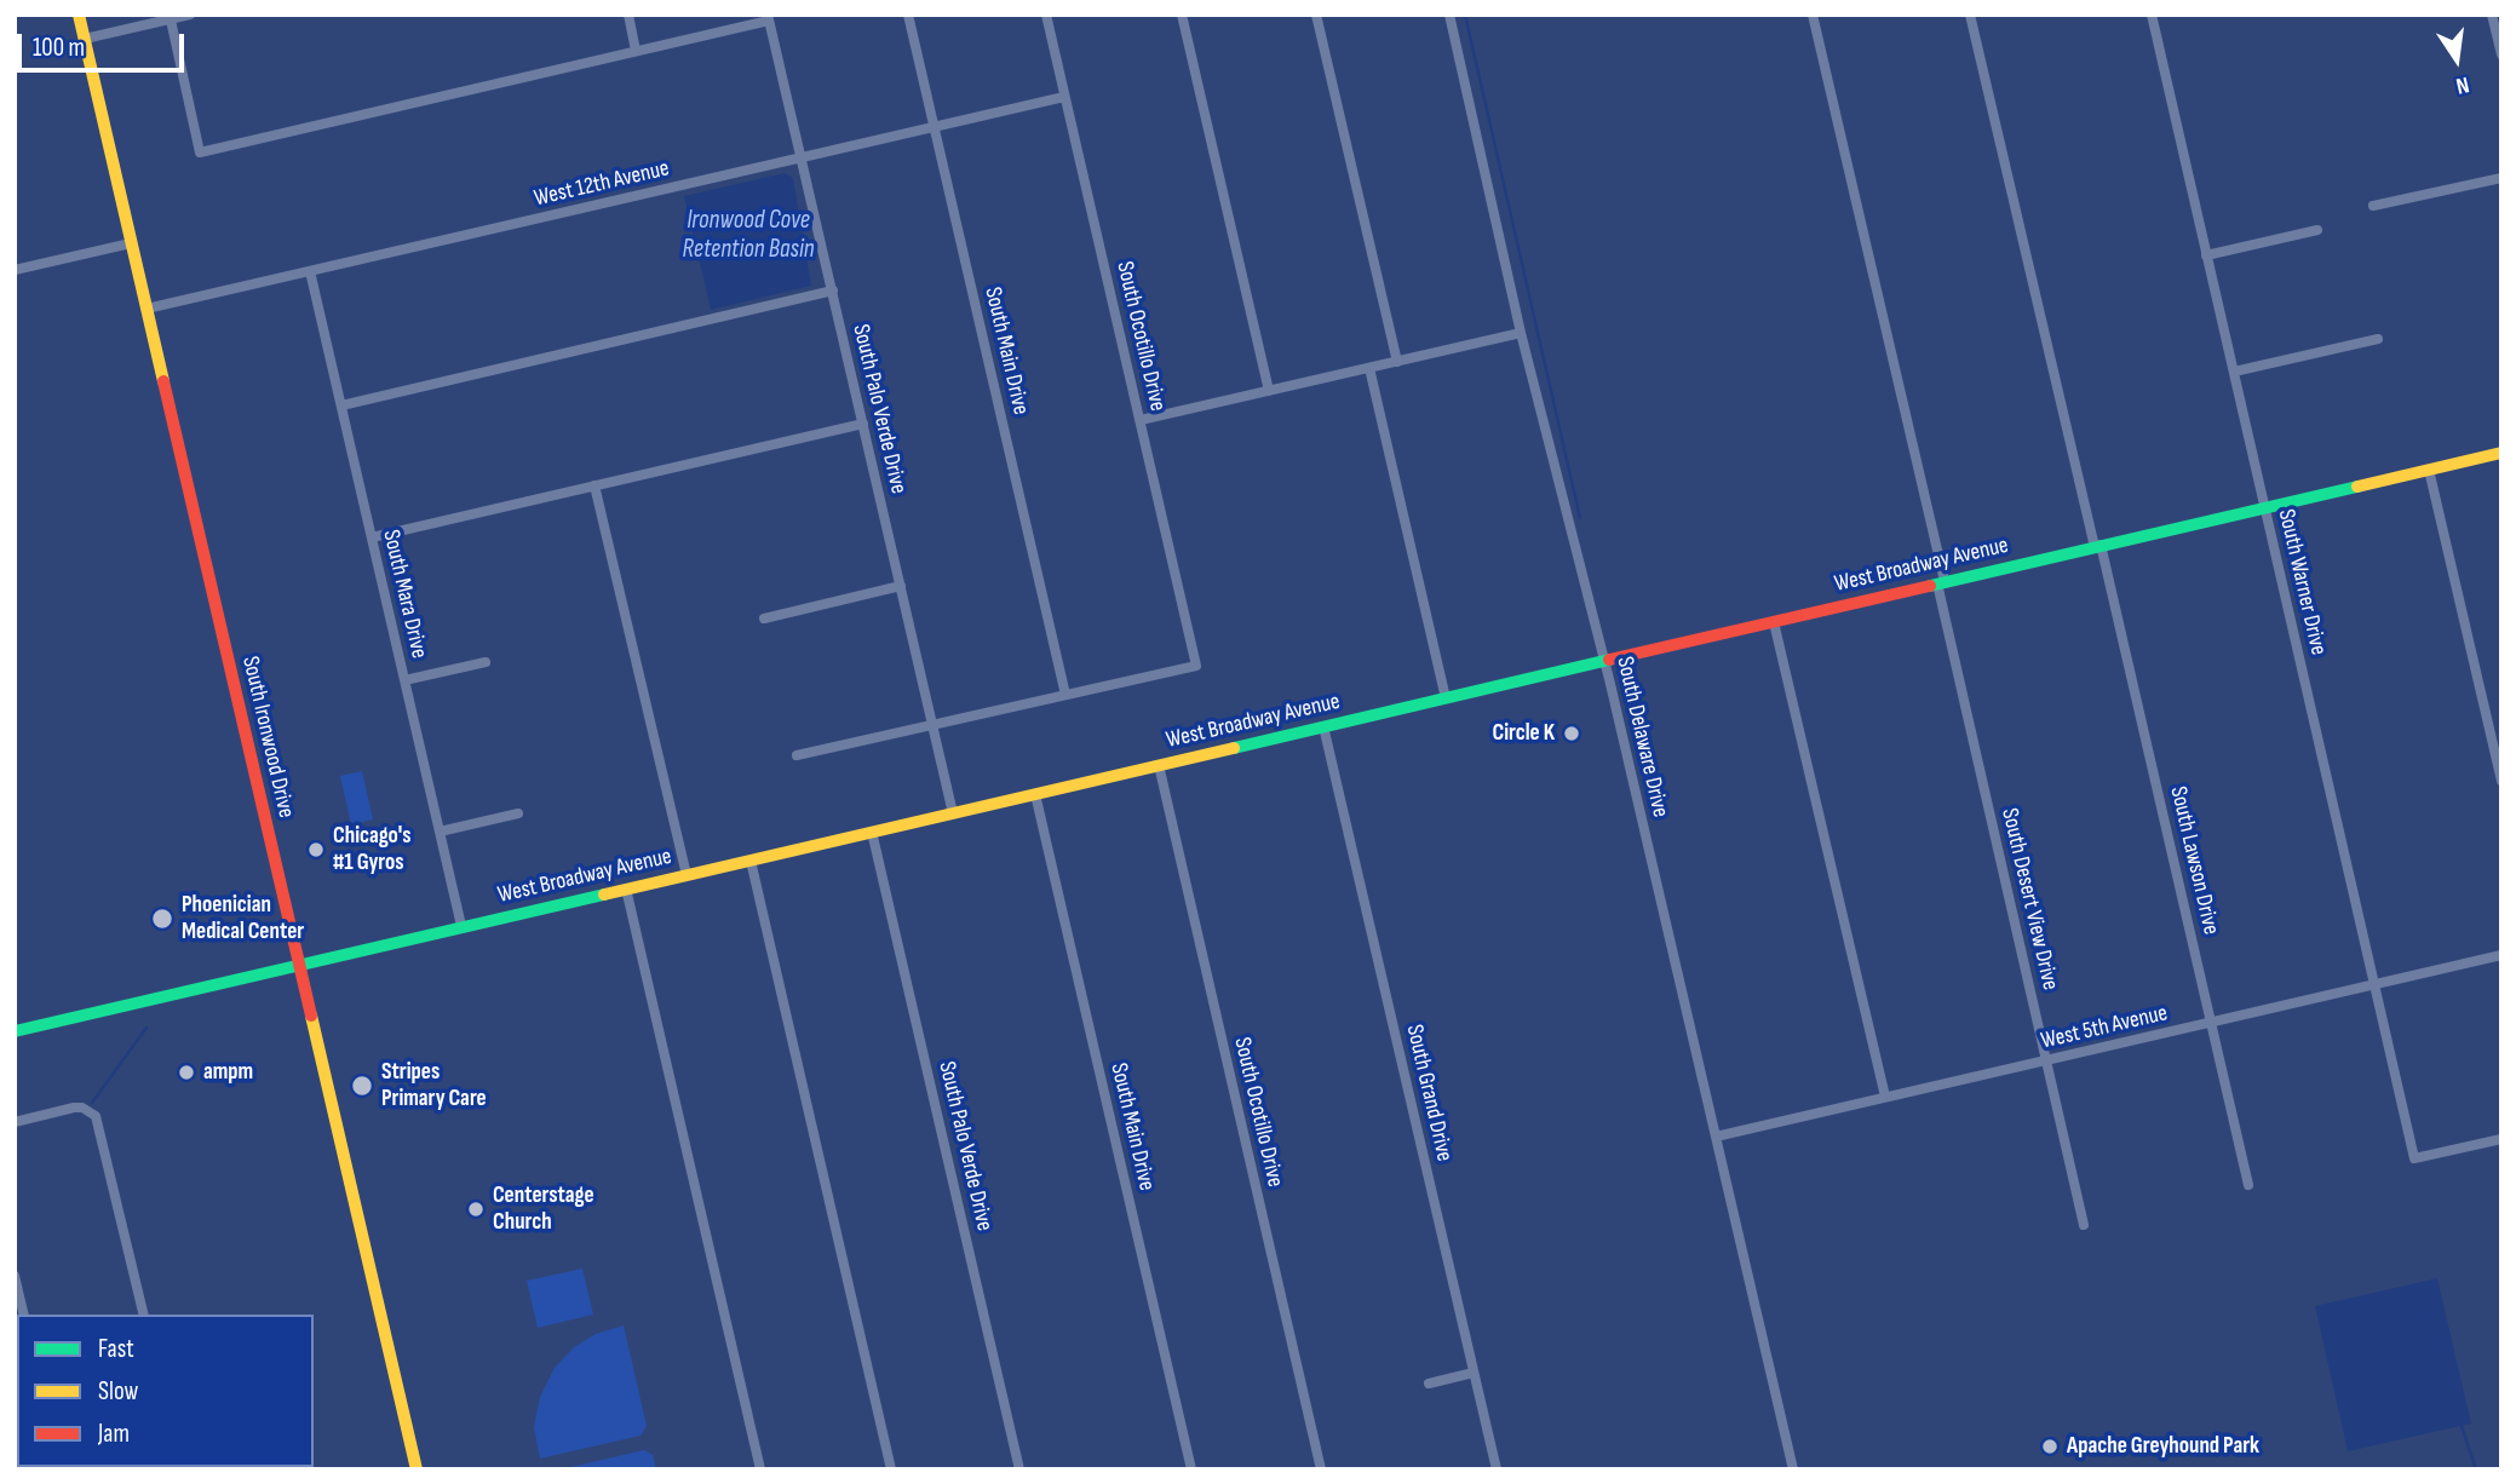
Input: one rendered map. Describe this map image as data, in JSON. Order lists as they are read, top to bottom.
{
  "streets": {
    "main road": ["West Broadway Avenue", "South Ironwood Drive"],
    "street": [
      "West 12th Avenue",
      "South Ocotillo Drive",
      "South Main Drive",
      "South Palo Verde Drive",
      "South Warner Drive",
      "South Mara Drive",
      "South Delaware Drive",
      "South Lawson Drive",
      "South Desert View Drive",
      "West 5th Avenue",
      "South Grand Drive"
    ]
  },
  "crossings": [
    ["West 12th Avenue", "South Ocotillo Drive"],
    ["West 12th Avenue", "South Main Drive"],
    ["West 12th Avenue", "South Palo Verde Drive"],
    ["West 12th Avenue", "South Mara Drive"],
    ["West 12th Avenue", "South Ironwood Drive"],
    ["South Ocotillo Drive", "South Main Drive"],
    ["South Ocotillo Drive", "West Broadway Avenue"],
    ["South Main Drive", "West Broadway Avenue"],
    ["South Palo Verde Drive", "West Broadway Avenue"],
    ["West Broadway Avenue", "South Warner Drive"],
    ["West Broadway Avenue", "South Mara Drive"],
    ["West Broadway Avenue", "South Ironwood Drive"],
    ["West Broadway Avenue", "South Delaware Drive"],
    ["West Broadway Avenue", "South Lawson Drive"],
    ["West Broadway Avenue", "South Desert View Drive"],
    ["West Broadway Avenue", "South Grand Drive"],
    ["South Warner Drive", "West 5th Avenue"],
    ["South Delaware Drive", "West 5th Avenue"],
    ["South Lawson Drive", "West 5th Avenue"],
    ["South Desert View Drive", "West 5th Avenue"]
  ],
  "water": ["Ironwood Cove Retention Basin"],
  "places": [
    "Circle K",
    "Chicago's #1 Gyros",
    "Phoenician Medical Center",
    "ampm",
    "Stripes Primary Care",
    "Centerstage Church",
    "Apache Greyhound Park"
  ],
  "legend": ["Fast", "Slow", "Jam"],
  "scale_bar": "100 m",
  "north": "bottom"
}
